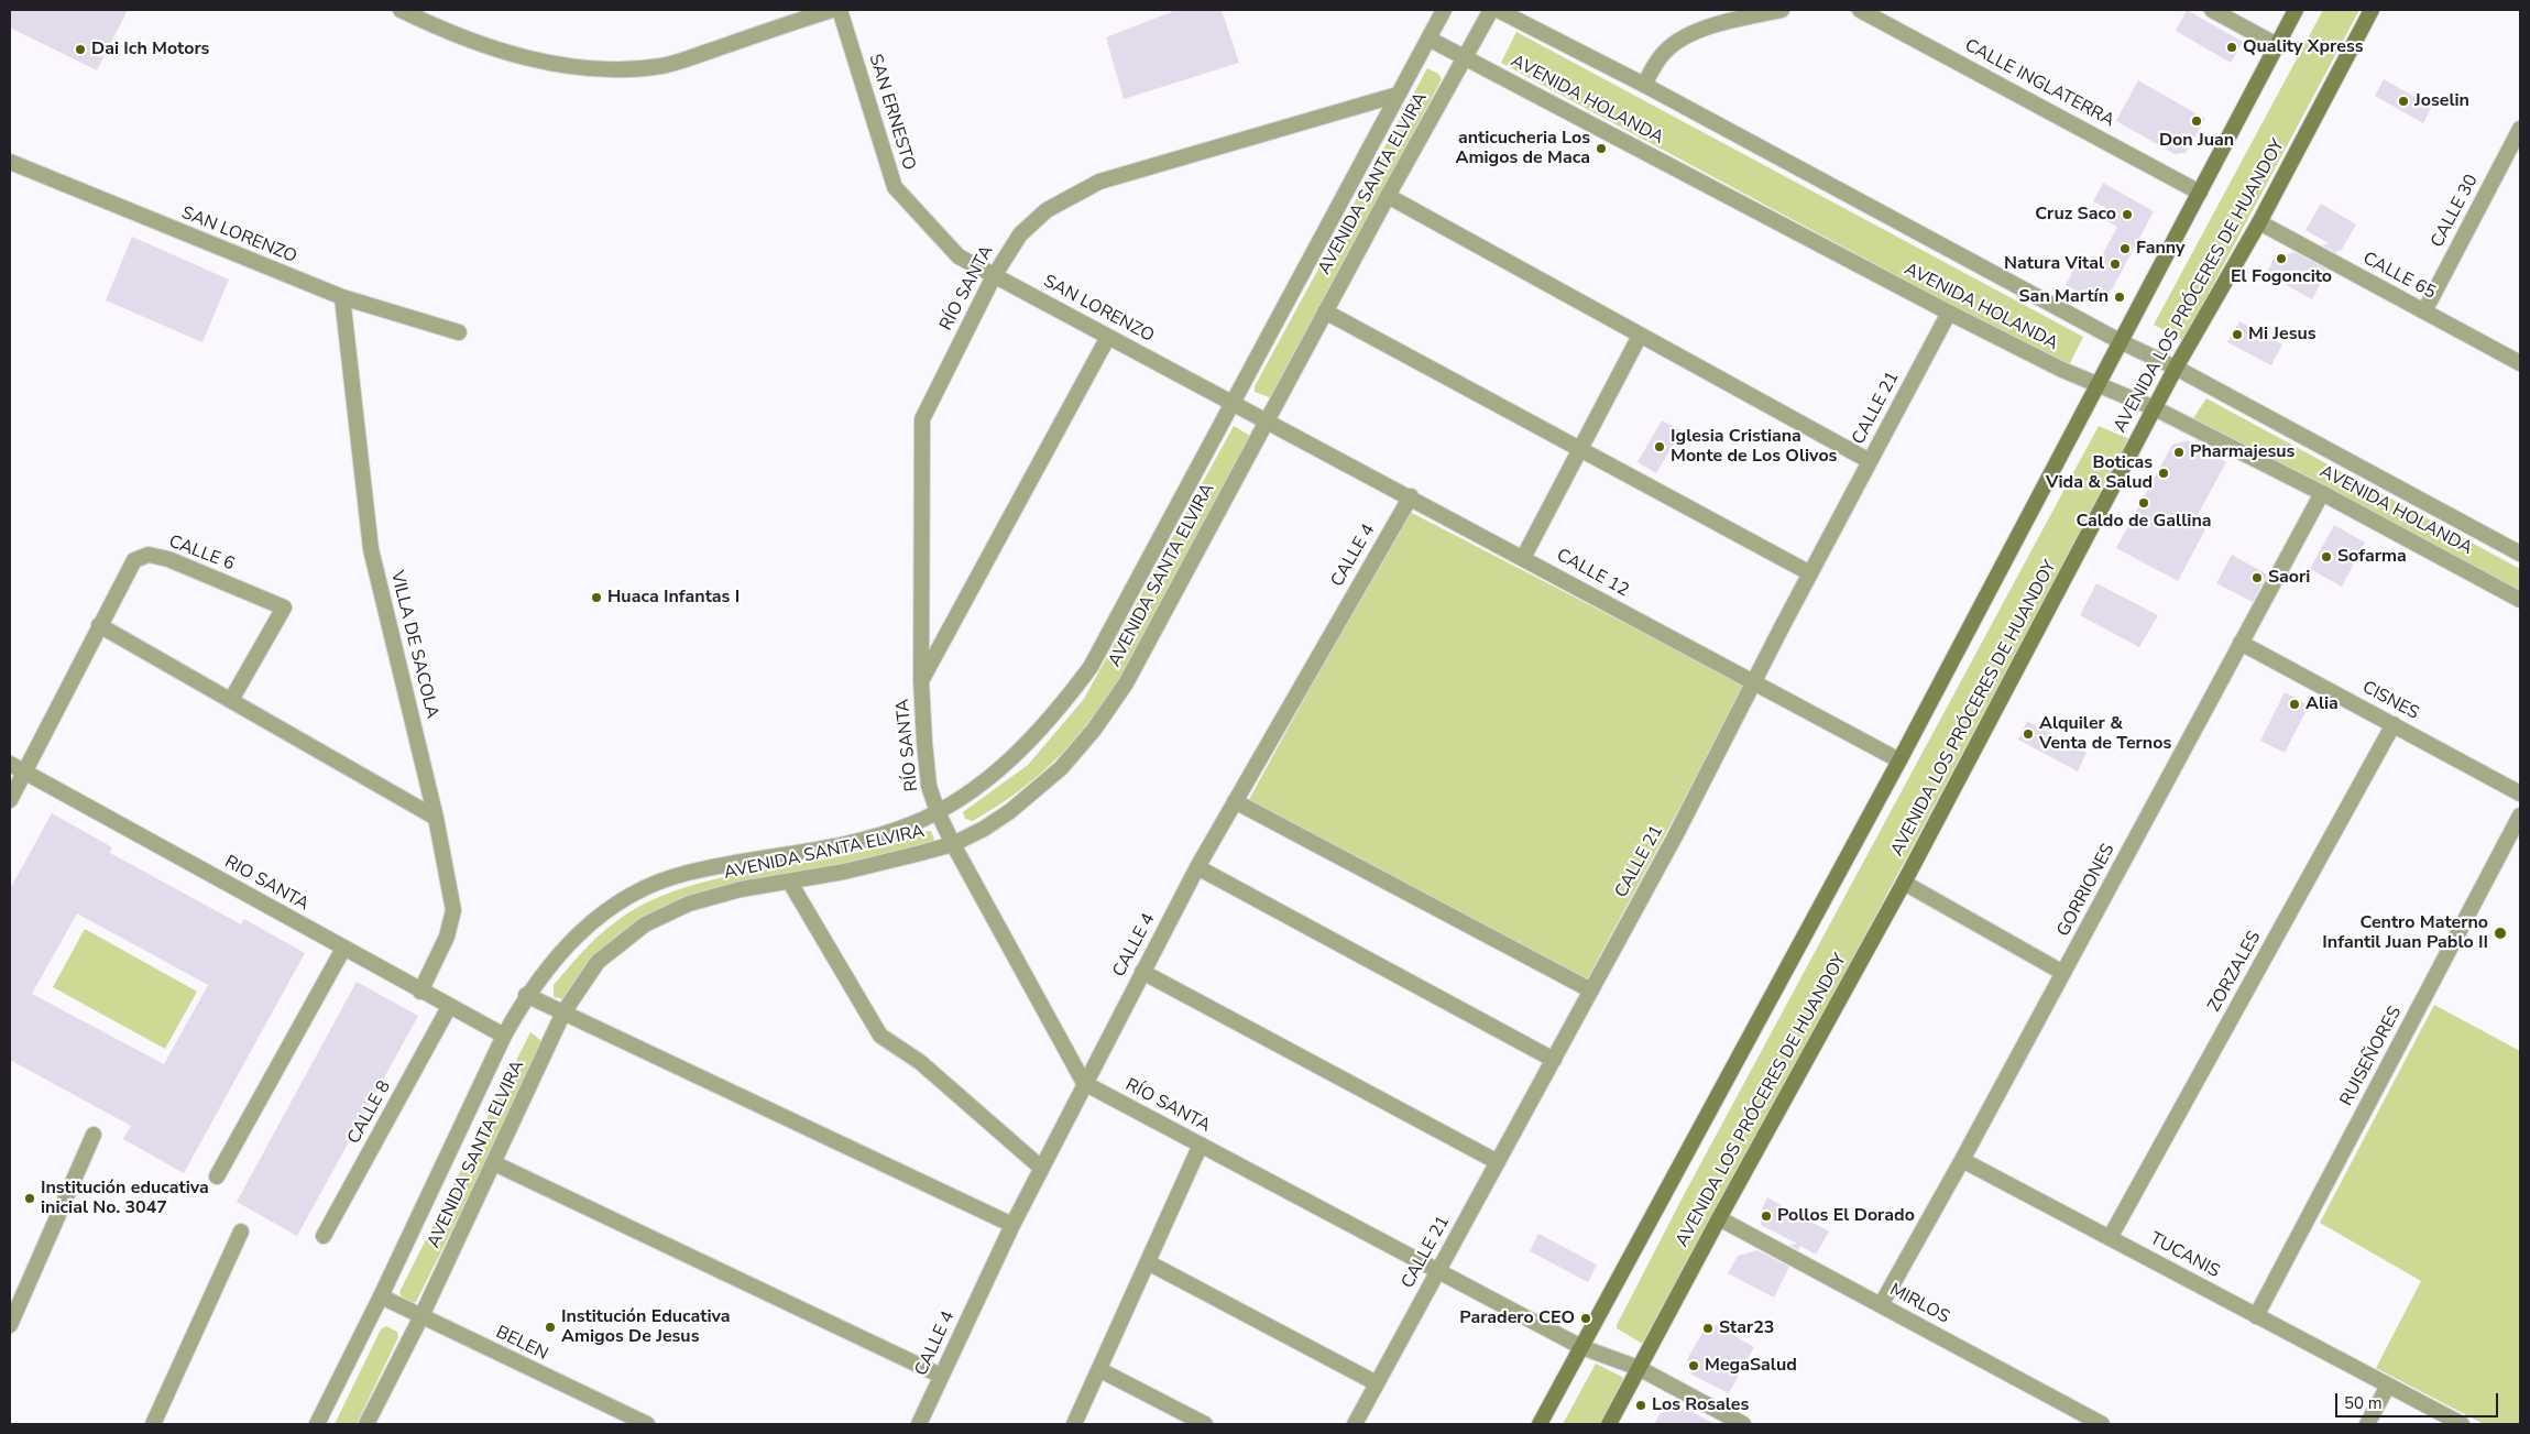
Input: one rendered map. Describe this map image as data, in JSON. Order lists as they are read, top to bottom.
{
  "streets": {
    "main road": ["AVENIDA LOS PRÓCERES DE HUANDOY"],
    "street": [
      "CALLE INGLATERRA",
      "AVENIDA HOLANDA",
      "SAN ERNESTO",
      "AVENIDA SANTA ELVIRA",
      "CALLE 30",
      "SAN LORENZO",
      "CALLE 65",
      "RÍO SANTA",
      "CALLE 21",
      "CALLE 6",
      "CALLE 4",
      "CALLE 12",
      "VILLA DE SACOLA",
      "CISNES",
      "RIO SANTA",
      "GORRIONES",
      "ZORZALES",
      "RUISEÑORES",
      "CALLE 8",
      "TUCANIS",
      "MIRLOS",
      "BELEN"
    ]
  },
  "crossings": [
    ["AVENIDA HOLANDA", "AVENIDA SANTA ELVIRA"],
    ["AVENIDA HOLANDA", "AVENIDA LOS PRÓCERES DE HUANDOY"],
    ["AVENIDA HOLANDA", "CALLE 21"],
    ["AVENIDA HOLANDA", "GORRIONES"],
    ["SAN ERNESTO", "SAN LORENZO"],
    ["AVENIDA SANTA ELVIRA", "SAN LORENZO"],
    ["AVENIDA SANTA ELVIRA", "RÍO SANTA"],
    ["AVENIDA SANTA ELVIRA", "CALLE 12"],
    ["AVENIDA SANTA ELVIRA", "RIO SANTA"],
    ["AVENIDA SANTA ELVIRA", "BELEN"],
    ["CALLE 30", "CALLE 65"],
    ["SAN LORENZO", "RÍO SANTA"],
    ["SAN LORENZO", "CALLE 12"],
    ["SAN LORENZO", "VILLA DE SACOLA"],
    ["CALLE 65", "AVENIDA LOS PRÓCERES DE HUANDOY"],
    ["AVENIDA LOS PRÓCERES DE HUANDOY", "RÍO SANTA"],
    ["AVENIDA LOS PRÓCERES DE HUANDOY", "MIRLOS"],
    ["RÍO SANTA", "CALLE 21"],
    ["RÍO SANTA", "CALLE 4"],
    ["CALLE 21", "CALLE 12"],
    ["CALLE 6", "RIO SANTA"],
    ["CALLE 4", "CALLE 12"],
    ["VILLA DE SACOLA", "RIO SANTA"],
    ["CISNES", "GORRIONES"],
    ["CISNES", "ZORZALES"],
    ["RIO SANTA", "CALLE 8"],
    ["GORRIONES", "TUCANIS"],
    ["GORRIONES", "MIRLOS"],
    ["ZORZALES", "TUCANIS"],
    ["RUISEÑORES", "TUCANIS"]
  ],
  "places": [
    "Quality Xpress",
    "Dai Ich Motors",
    "Joselin",
    "Don Juan",
    "anticucheria Los Amigos de Maca",
    "Cruz Saco",
    "Fanny",
    "El Fogoncito",
    "Natura Vital",
    "San Martín",
    "Mi Jesus",
    "Iglesia Cristiana Monte de Los Olivos",
    "Pharmajesus",
    "Boticas Vida & Salud",
    "Caldo de Gallina",
    "Sofarma",
    "Saori",
    "Huaca Infantas I",
    "Alia",
    "Alquiler & Venta de Ternos",
    "Centro Materno Infantil Juan Pablo II",
    "Institución educativa inicial No. 3047",
    "Pollos El Dorado",
    "Paradero CEO",
    "Institución Educativa Amigos De Jesus",
    "Star23",
    "MegaSalud",
    "Los Rosales"
  ],
  "scale_bar": "50 m"
}
